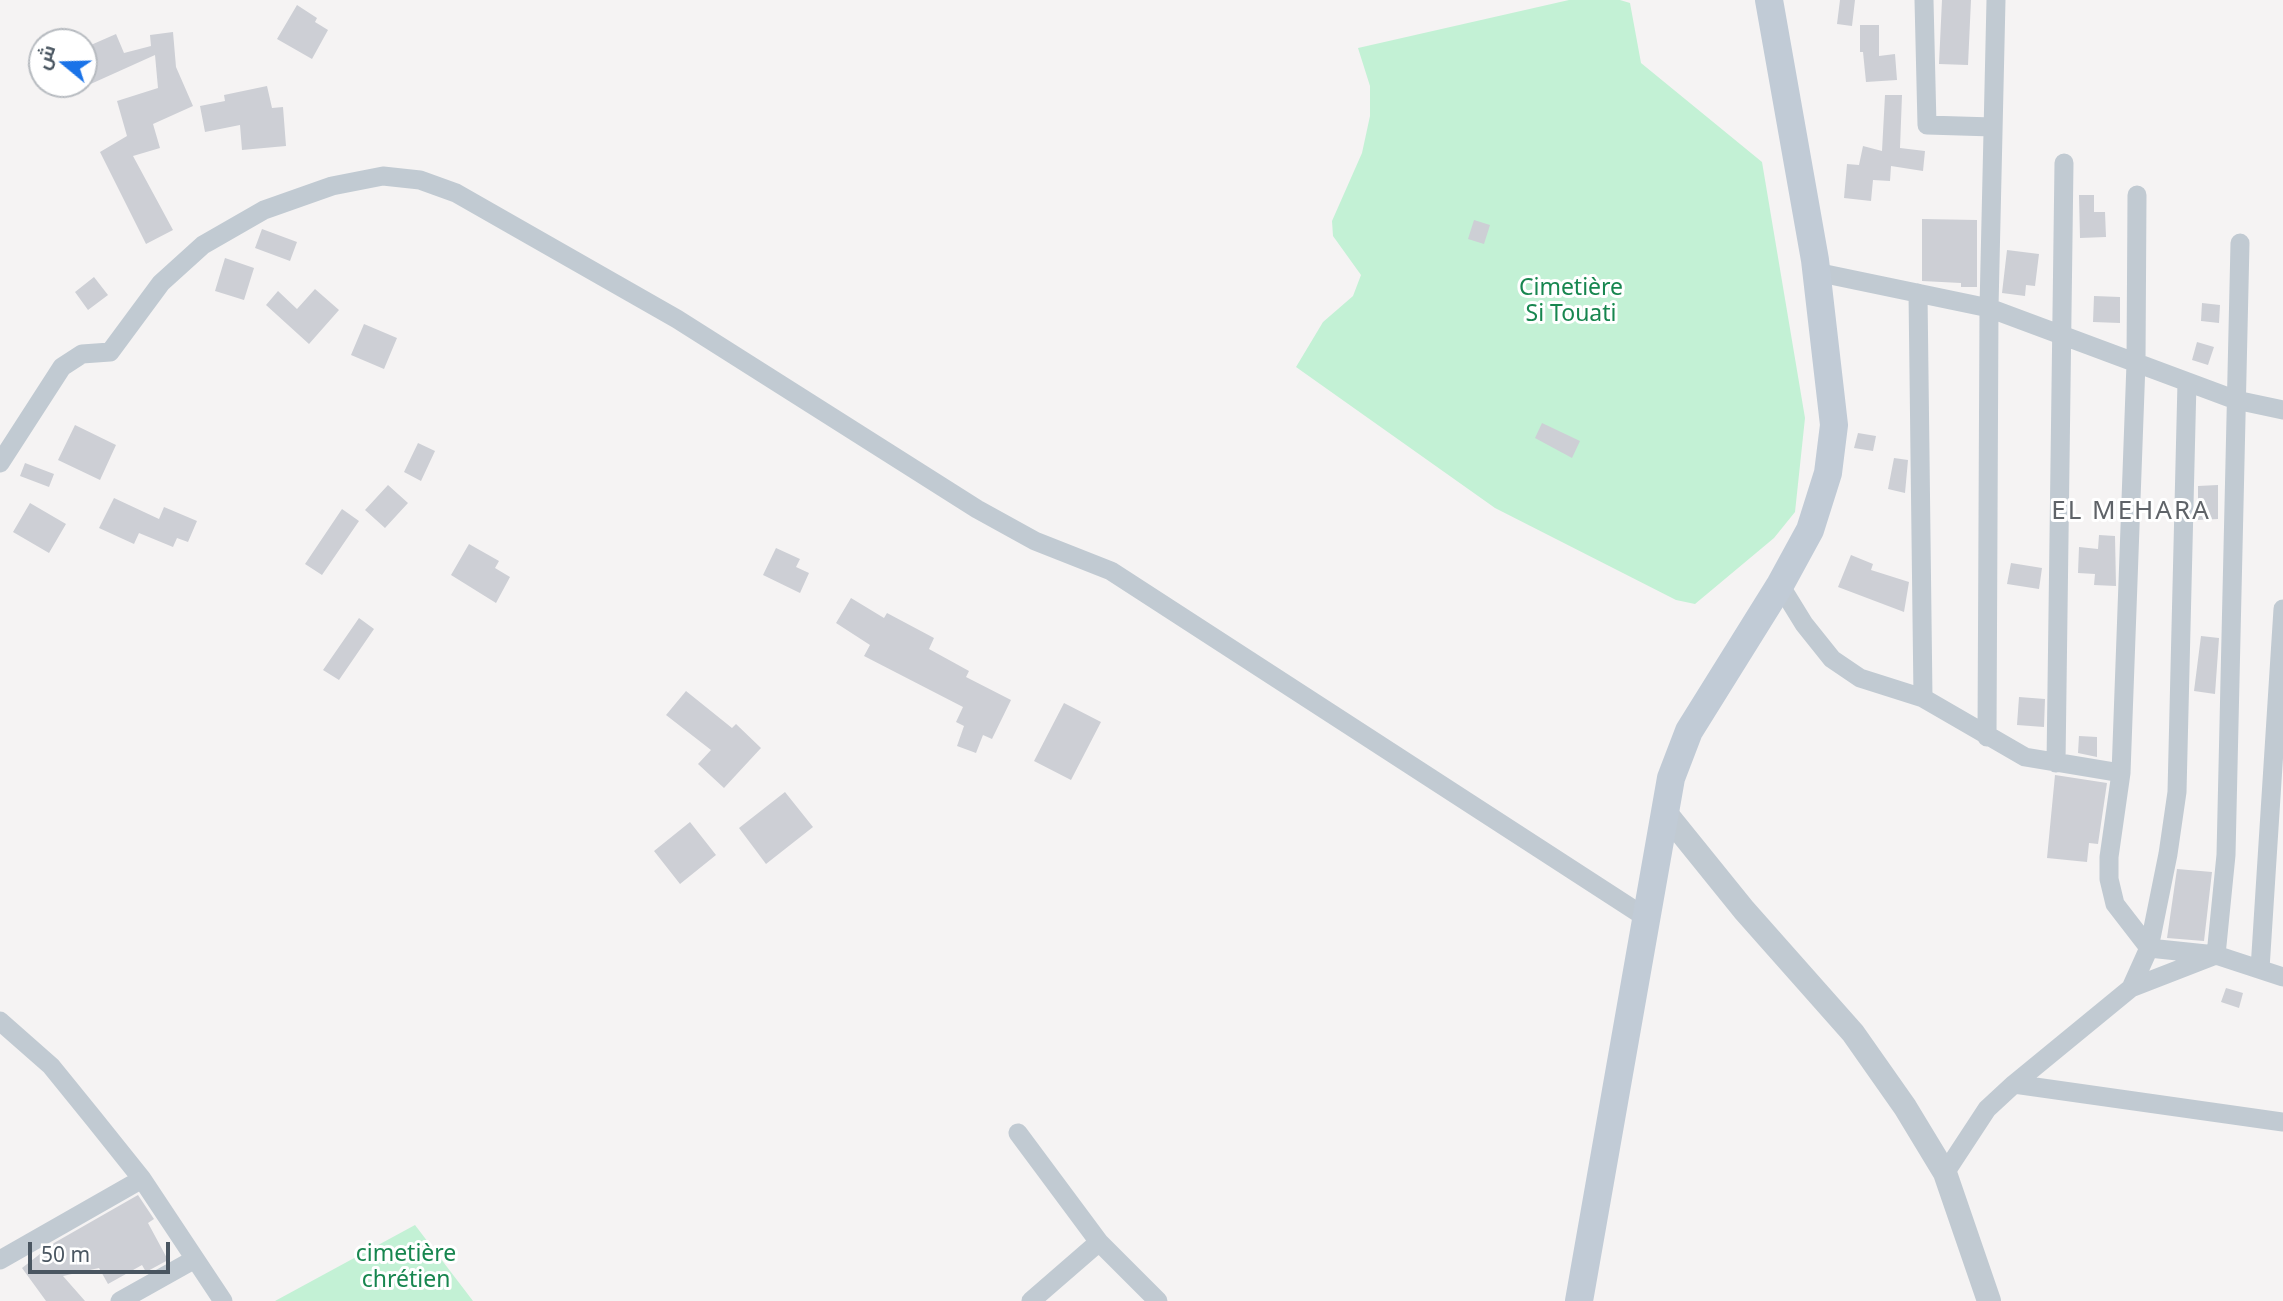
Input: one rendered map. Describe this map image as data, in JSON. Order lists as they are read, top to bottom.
{
  "districts": ["EL MEHARA"],
  "parks": ["Cimetière Si Touati", "cimetière chrétien"],
  "scale_bar": "50 m",
  "north": "left"
}
